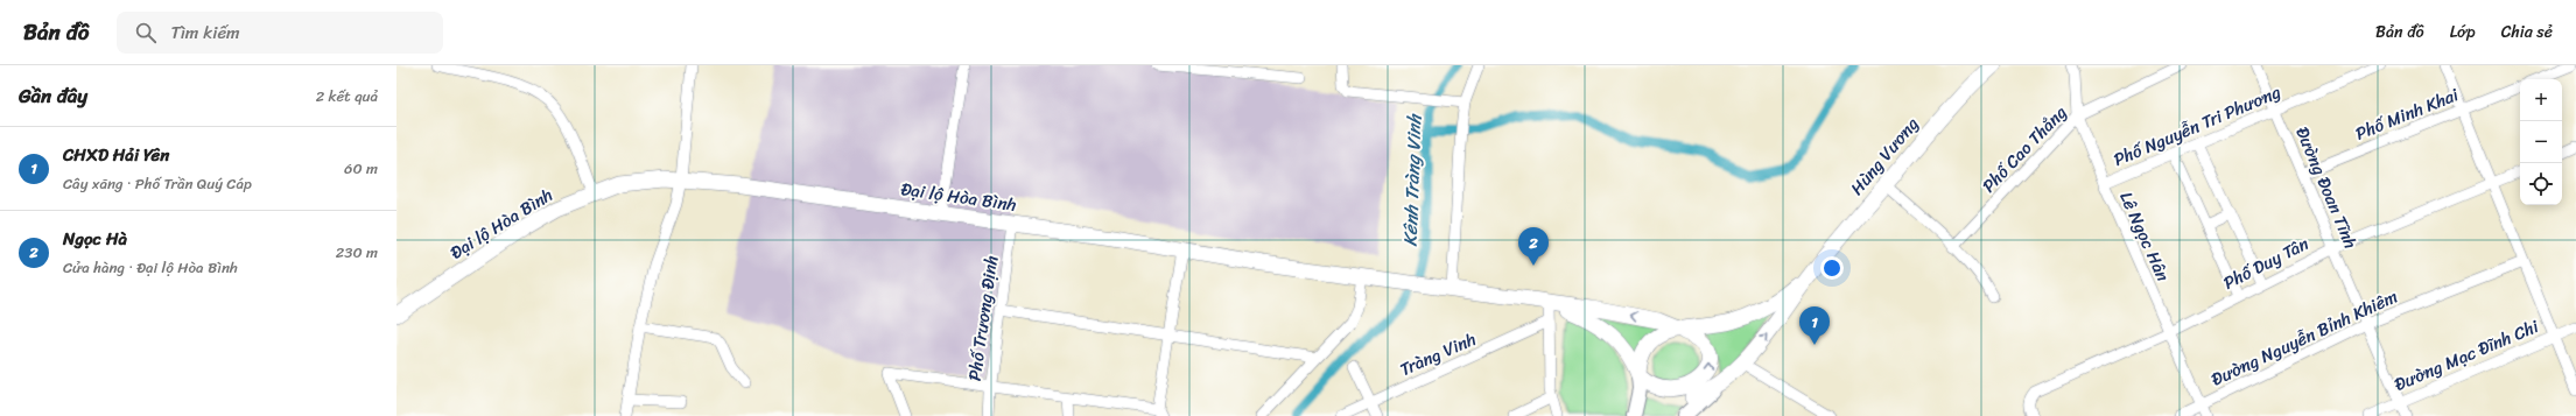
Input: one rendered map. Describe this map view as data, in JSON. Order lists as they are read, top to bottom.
{
  "streets": {
    "highway": ["Hùng Vương", "Đại lộ Hòa Bình"],
    "street": [
      "Phố Minh Khai",
      "Phố Nguyễn Tri Phương",
      "Phố Cao Thắng",
      "Đường Đoan Tĩnh",
      "Lê Ngọc Hân",
      "Phố Duy Tân",
      "Phố Trương Định",
      "Đường Nguyễn Bỉnh Khiêm",
      "Tràng Vinh",
      "Đường Mạc Đĩnh Chi"
    ]
  },
  "crossings": [
    ["Phố Minh Khai", "Đường Đoan Tĩnh"],
    ["Phố Nguyễn Tri Phương", "Đường Đoan Tĩnh"],
    ["Phố Nguyễn Tri Phương", "Lê Ngọc Hân"],
    ["Phố Cao Thắng", "Lê Ngọc Hân"],
    ["Đường Đoan Tĩnh", "Phố Duy Tân"],
    ["Đường Đoan Tĩnh", "Đường Nguyễn Bỉnh Khiêm"],
    ["Đường Đoan Tĩnh", "Đường Mạc Đĩnh Chi"],
    ["Đại lộ Hòa Bình", "Phố Trương Định"],
    ["Lê Ngọc Hân", "Phố Duy Tân"],
    ["Lê Ngọc Hân", "Đường Nguyễn Bỉnh Khiêm"]
  ],
  "water": ["Kênh Tràng Vinh"],
  "page": {
    "header": "Bản đồ",
    "search": "Tìm kiếm",
    "nav": ["Bản đồ", "Lớp", "Chia sẻ"],
    "heading": ["Gần đây", "2 kết quả"],
    "map_buttons": ["+", "−"],
    "list": [
      {
        "mark": "1",
        "name": "CHXD Hải Yên",
        "note": "Cây xăng · Phố Trần Quý Cáp",
        "value": "60 m"
      },
      {
        "mark": "2",
        "name": "Ngọc Hà",
        "note": "Cửa hàng · Đại lộ Hòa Bình",
        "value": "230 m"
      }
    ],
    "pins": ["2", "1"]
  }
}
